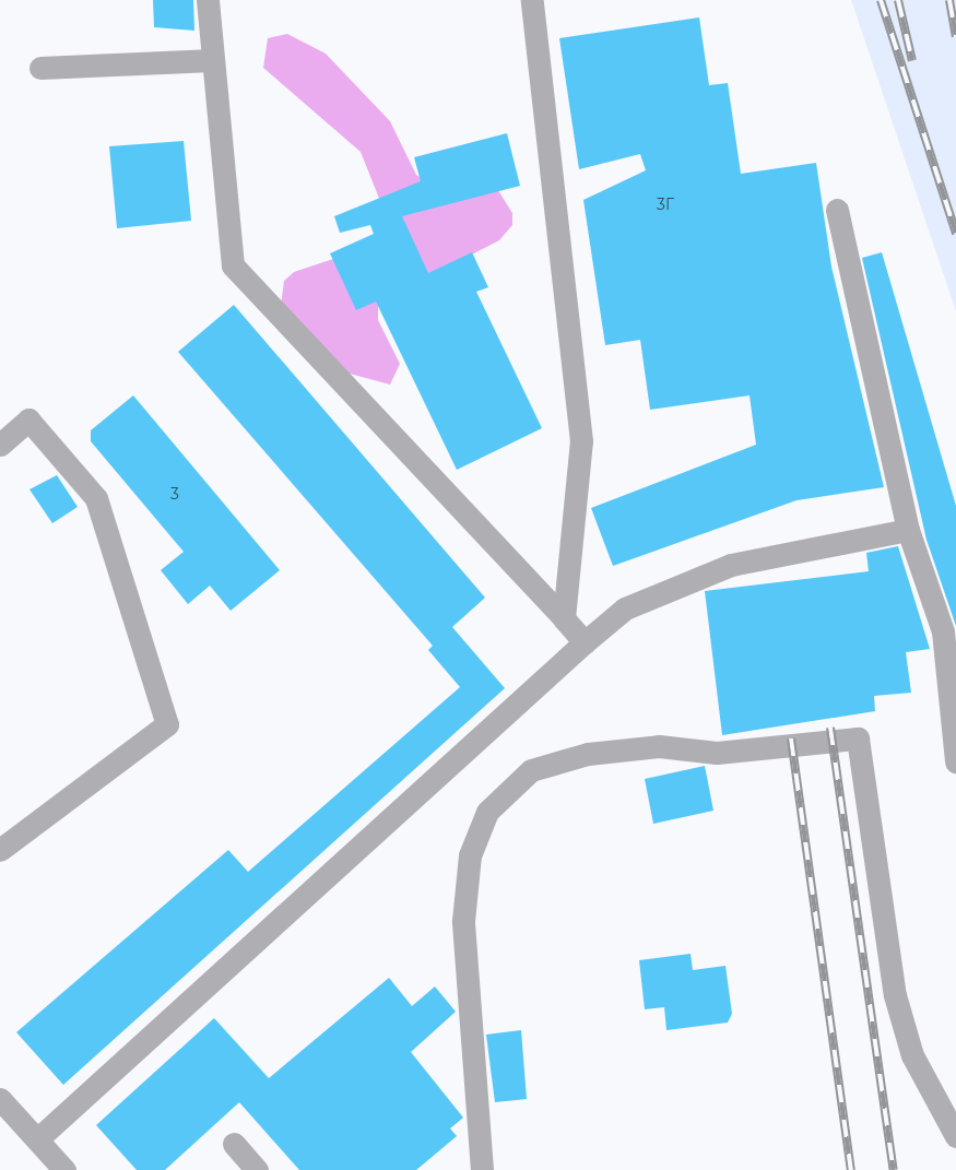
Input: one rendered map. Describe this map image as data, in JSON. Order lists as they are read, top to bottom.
{
  "house_numbers": ["3Г", "3"]
}
